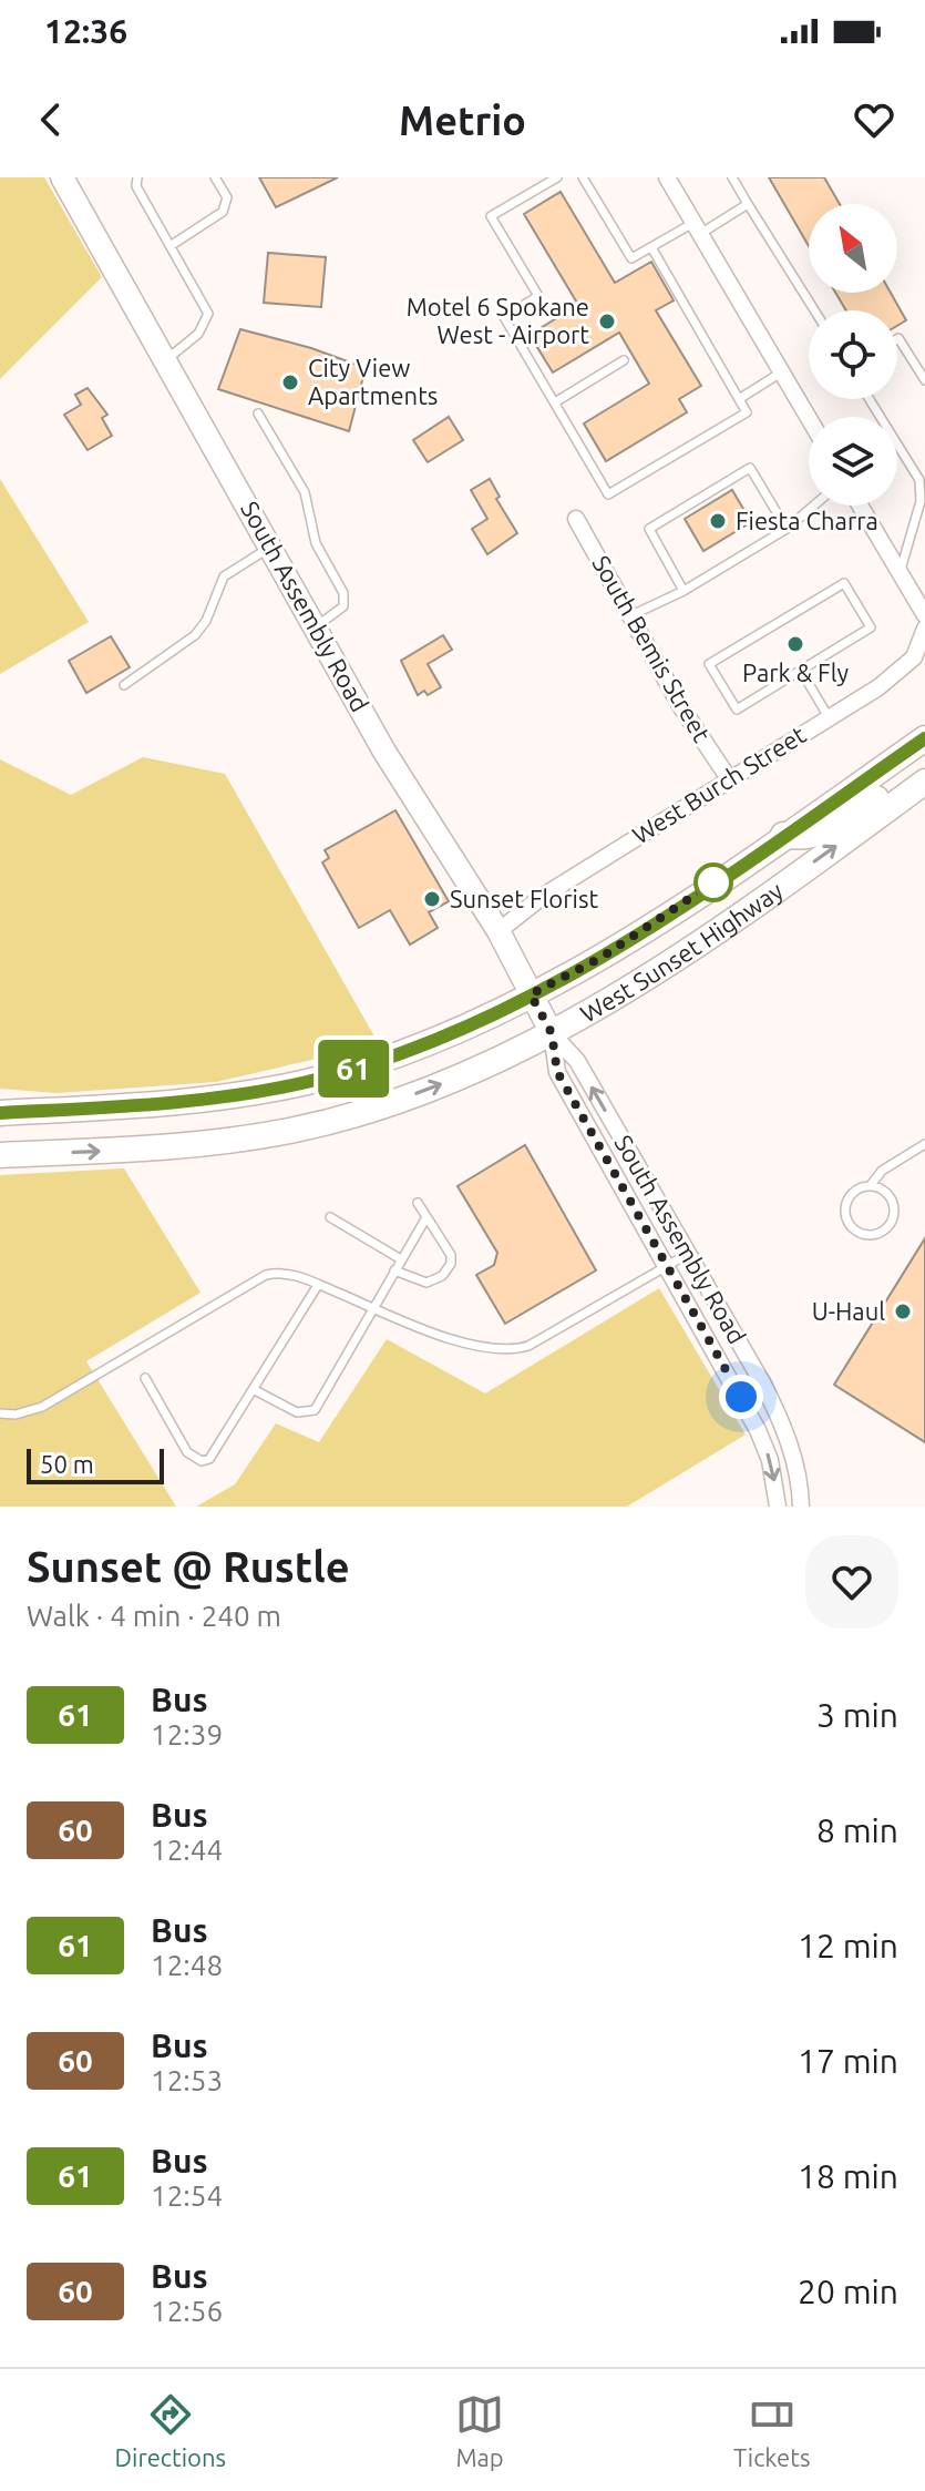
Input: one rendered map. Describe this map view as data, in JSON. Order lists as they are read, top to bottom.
{
  "streets": {
    "main road": ["West Sunset Highway"],
    "street": ["South Assembly Road", "South Bemis Street", "West Burch Street"]
  },
  "crossings": [
    ["South Assembly Road", "West Burch Street"],
    ["South Assembly Road", "West Sunset Highway"],
    ["South Bemis Street", "West Burch Street"]
  ],
  "places": [
    "Motel 6 Spokane West - Airport",
    "City View Apartments",
    "Fiesta Charra",
    "Park & Fly",
    "Sunset Florist",
    "U-Haul"
  ],
  "lines": ["bus line 61"],
  "scale_bar": "50 m",
  "north": "top left",
  "page": {
    "status": "12:36",
    "header": "Metrio",
    "on_map": "61",
    "scale": "50 m",
    "heading": ["Sunset @ Rustle", "Walk · 4 min · 240 m"],
    "list": [
      {
        "mark": "61",
        "name": "Bus",
        "note": "12:39",
        "value": "3 min"
      },
      {
        "mark": "60",
        "name": "Bus",
        "note": "12:44",
        "value": "8 min"
      },
      {
        "mark": "61",
        "name": "Bus",
        "note": "12:48",
        "value": "12 min"
      },
      {
        "mark": "60",
        "name": "Bus",
        "note": "12:53",
        "value": "17 min"
      },
      {
        "mark": "61",
        "name": "Bus",
        "note": "12:54",
        "value": "18 min"
      },
      {
        "mark": "60",
        "name": "Bus",
        "note": "12:56",
        "value": "20 min"
      }
    ],
    "tabs": ["Directions", "Map", "Tickets"]
  }
}
